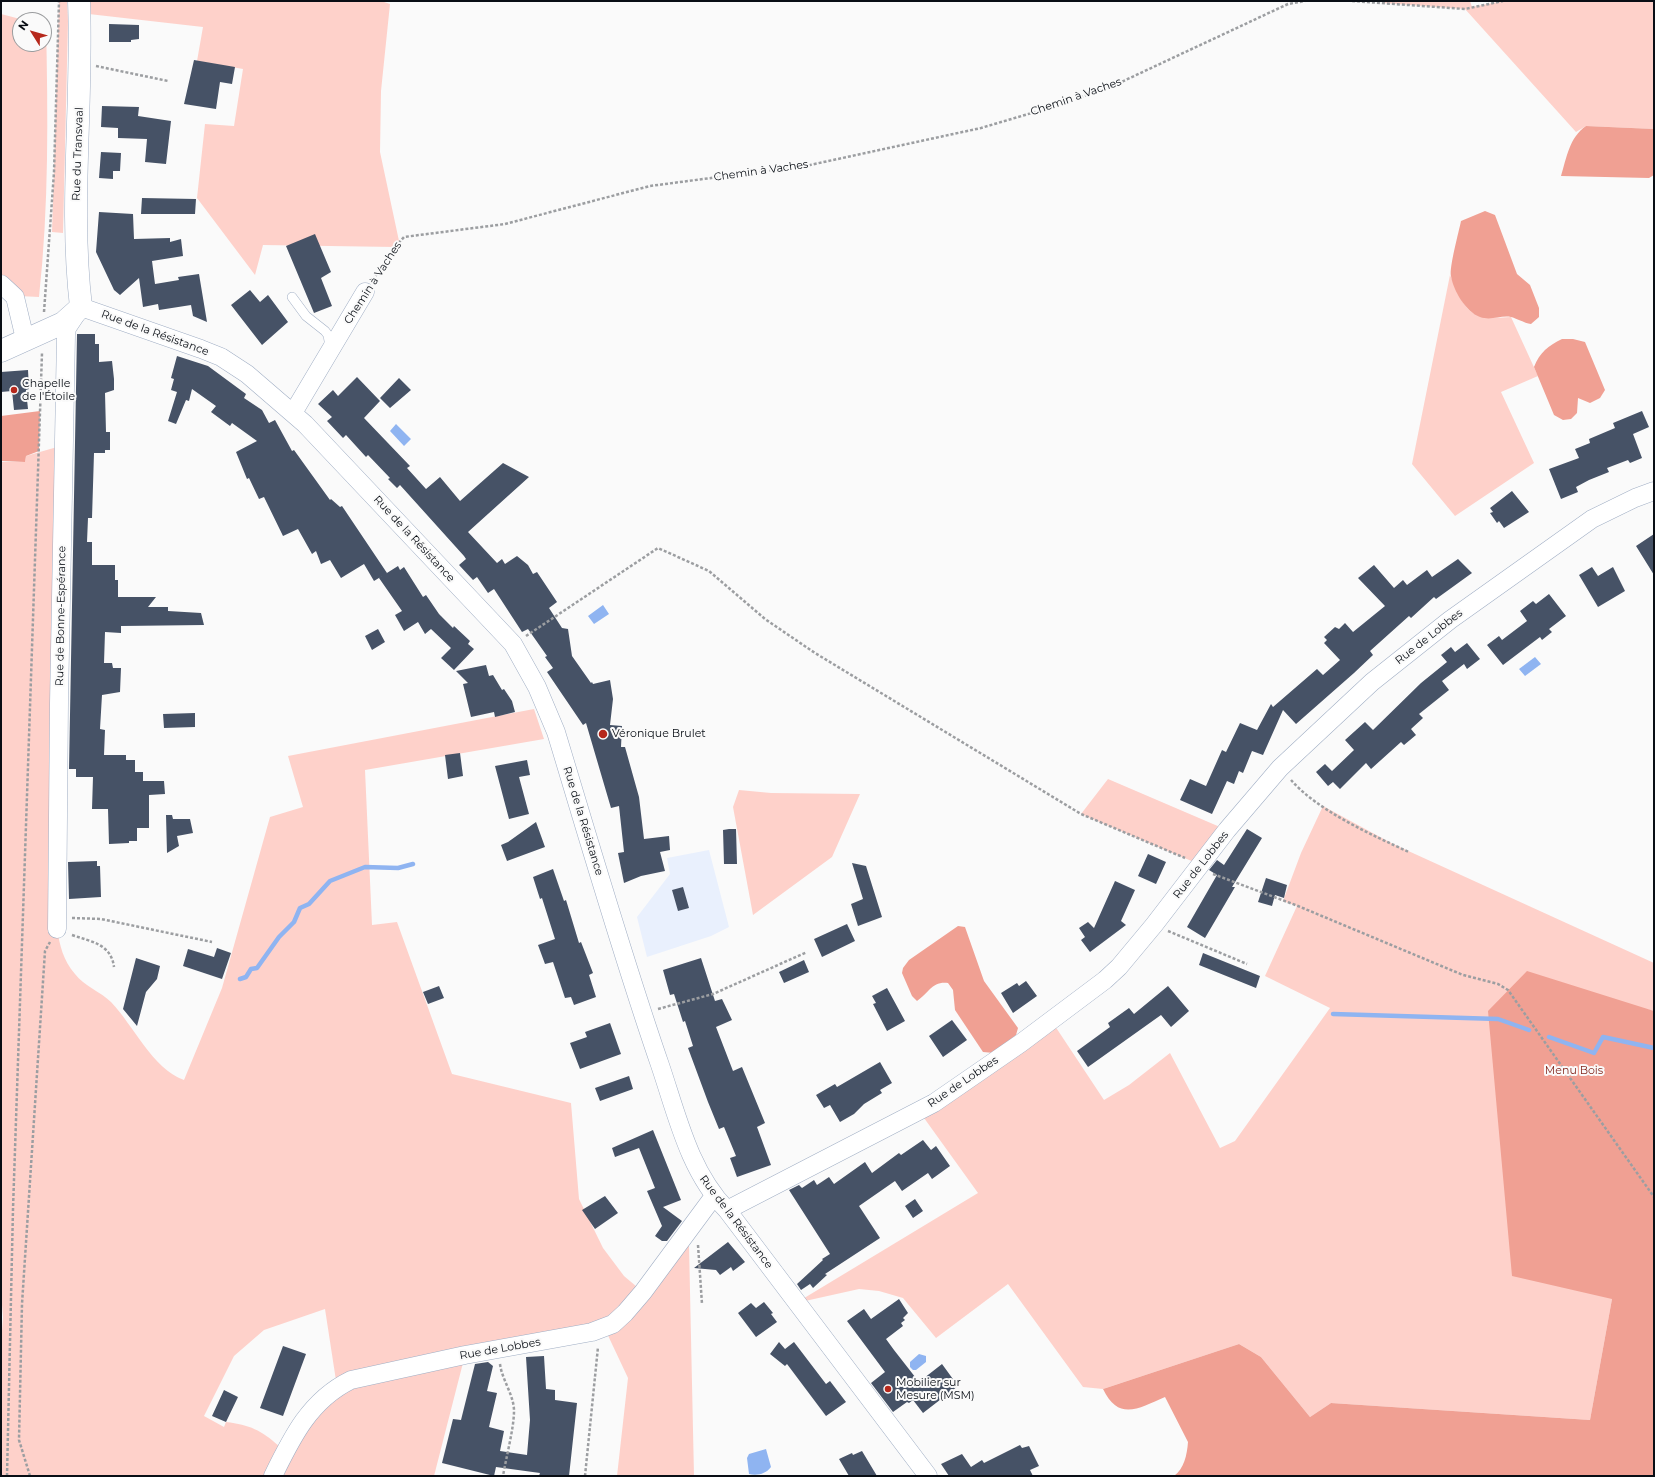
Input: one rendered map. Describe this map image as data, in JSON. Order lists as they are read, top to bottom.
{
  "streets": {
    "street": [
      "Chemin à Vaches",
      "Rue du Transvaal",
      "Rue de la Résistance",
      "Rue de Bonne-Espérance",
      "Rue de Lobbes"
    ]
  },
  "crossings": [
    ["Chemin à Vaches", "Rue de la Résistance"],
    ["Rue du Transvaal", "Rue de la Résistance"],
    ["Rue du Transvaal", "Rue de Bonne-Espérance"],
    ["Rue de la Résistance", "Rue de Bonne-Espérance"],
    ["Rue de la Résistance", "Rue de Lobbes"]
  ],
  "parks": ["Menu Bois"],
  "places": ["Chapelle de l'Étoile", "Véronique Brulet", "Mobilier sur Mesure (MSM)"],
  "north": "top left"
}
